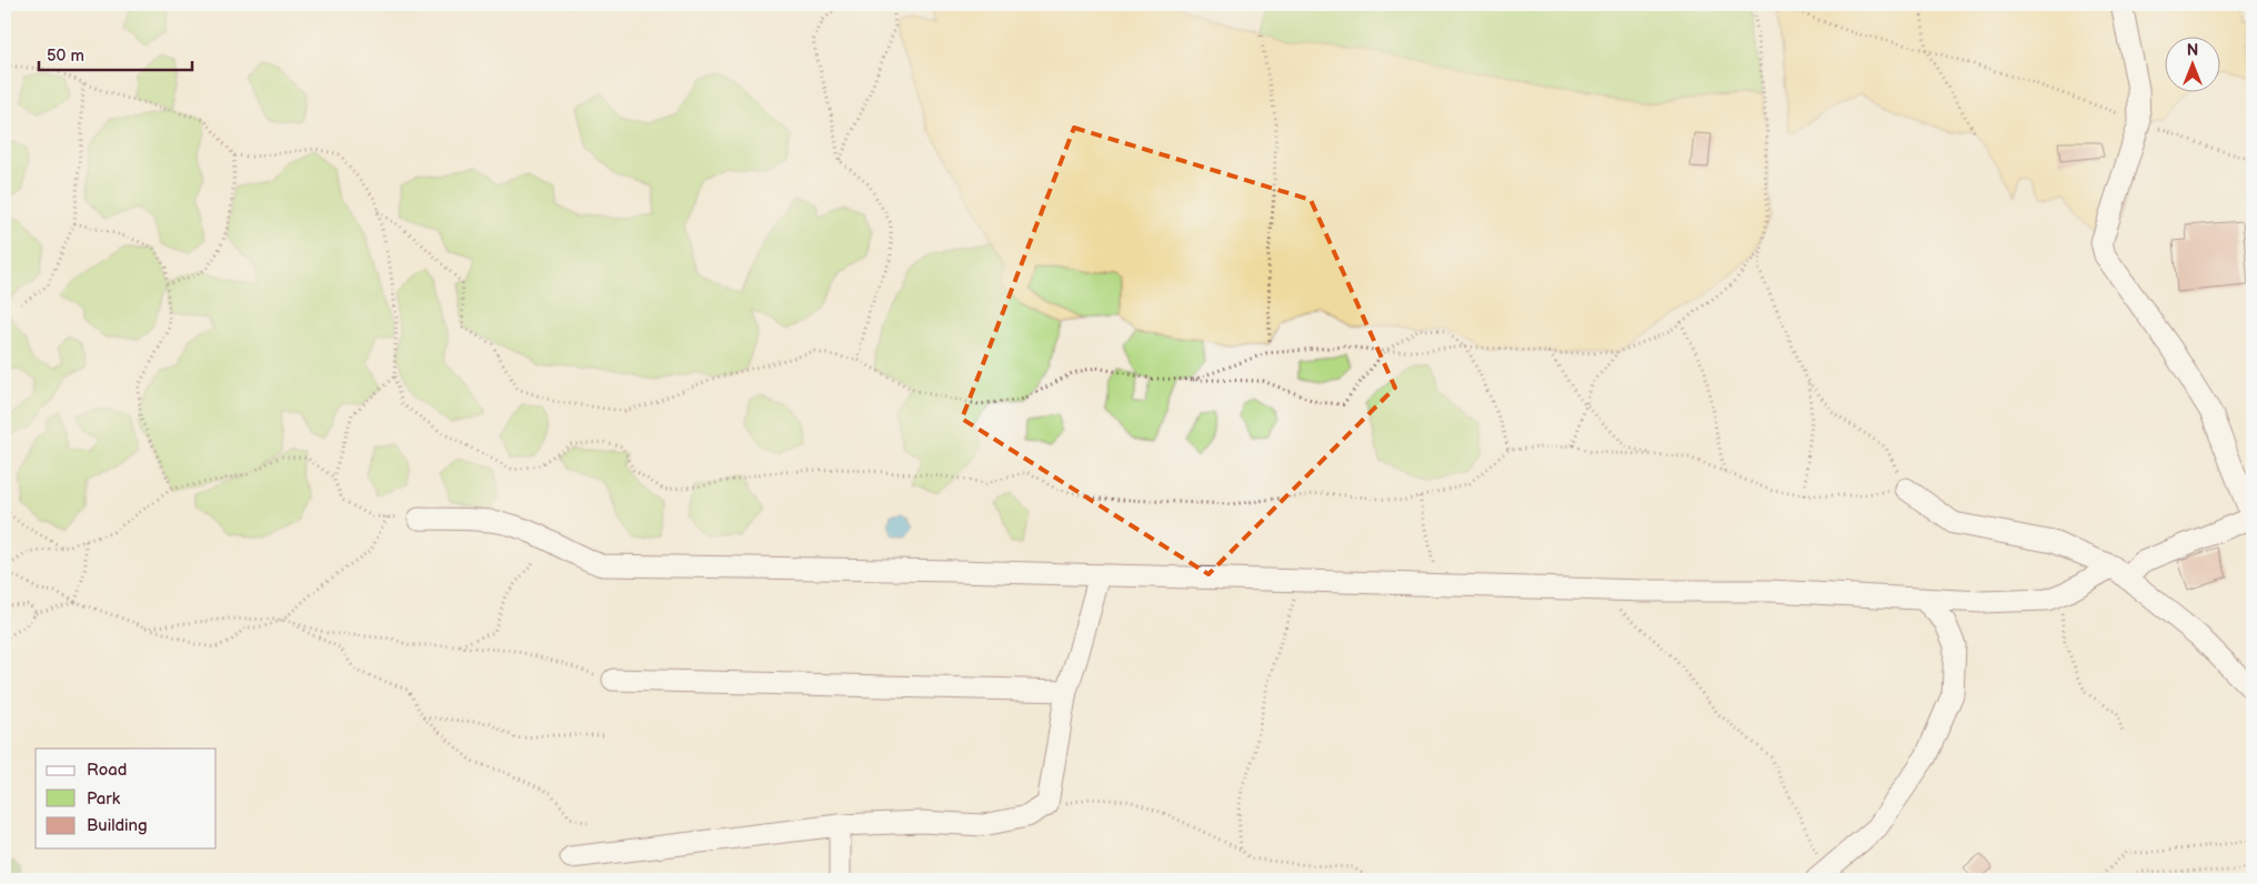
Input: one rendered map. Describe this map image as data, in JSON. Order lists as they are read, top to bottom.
{
  "legend": ["Road", "Park", "Building"],
  "scale_bar": "50 m",
  "north": "top"
}
